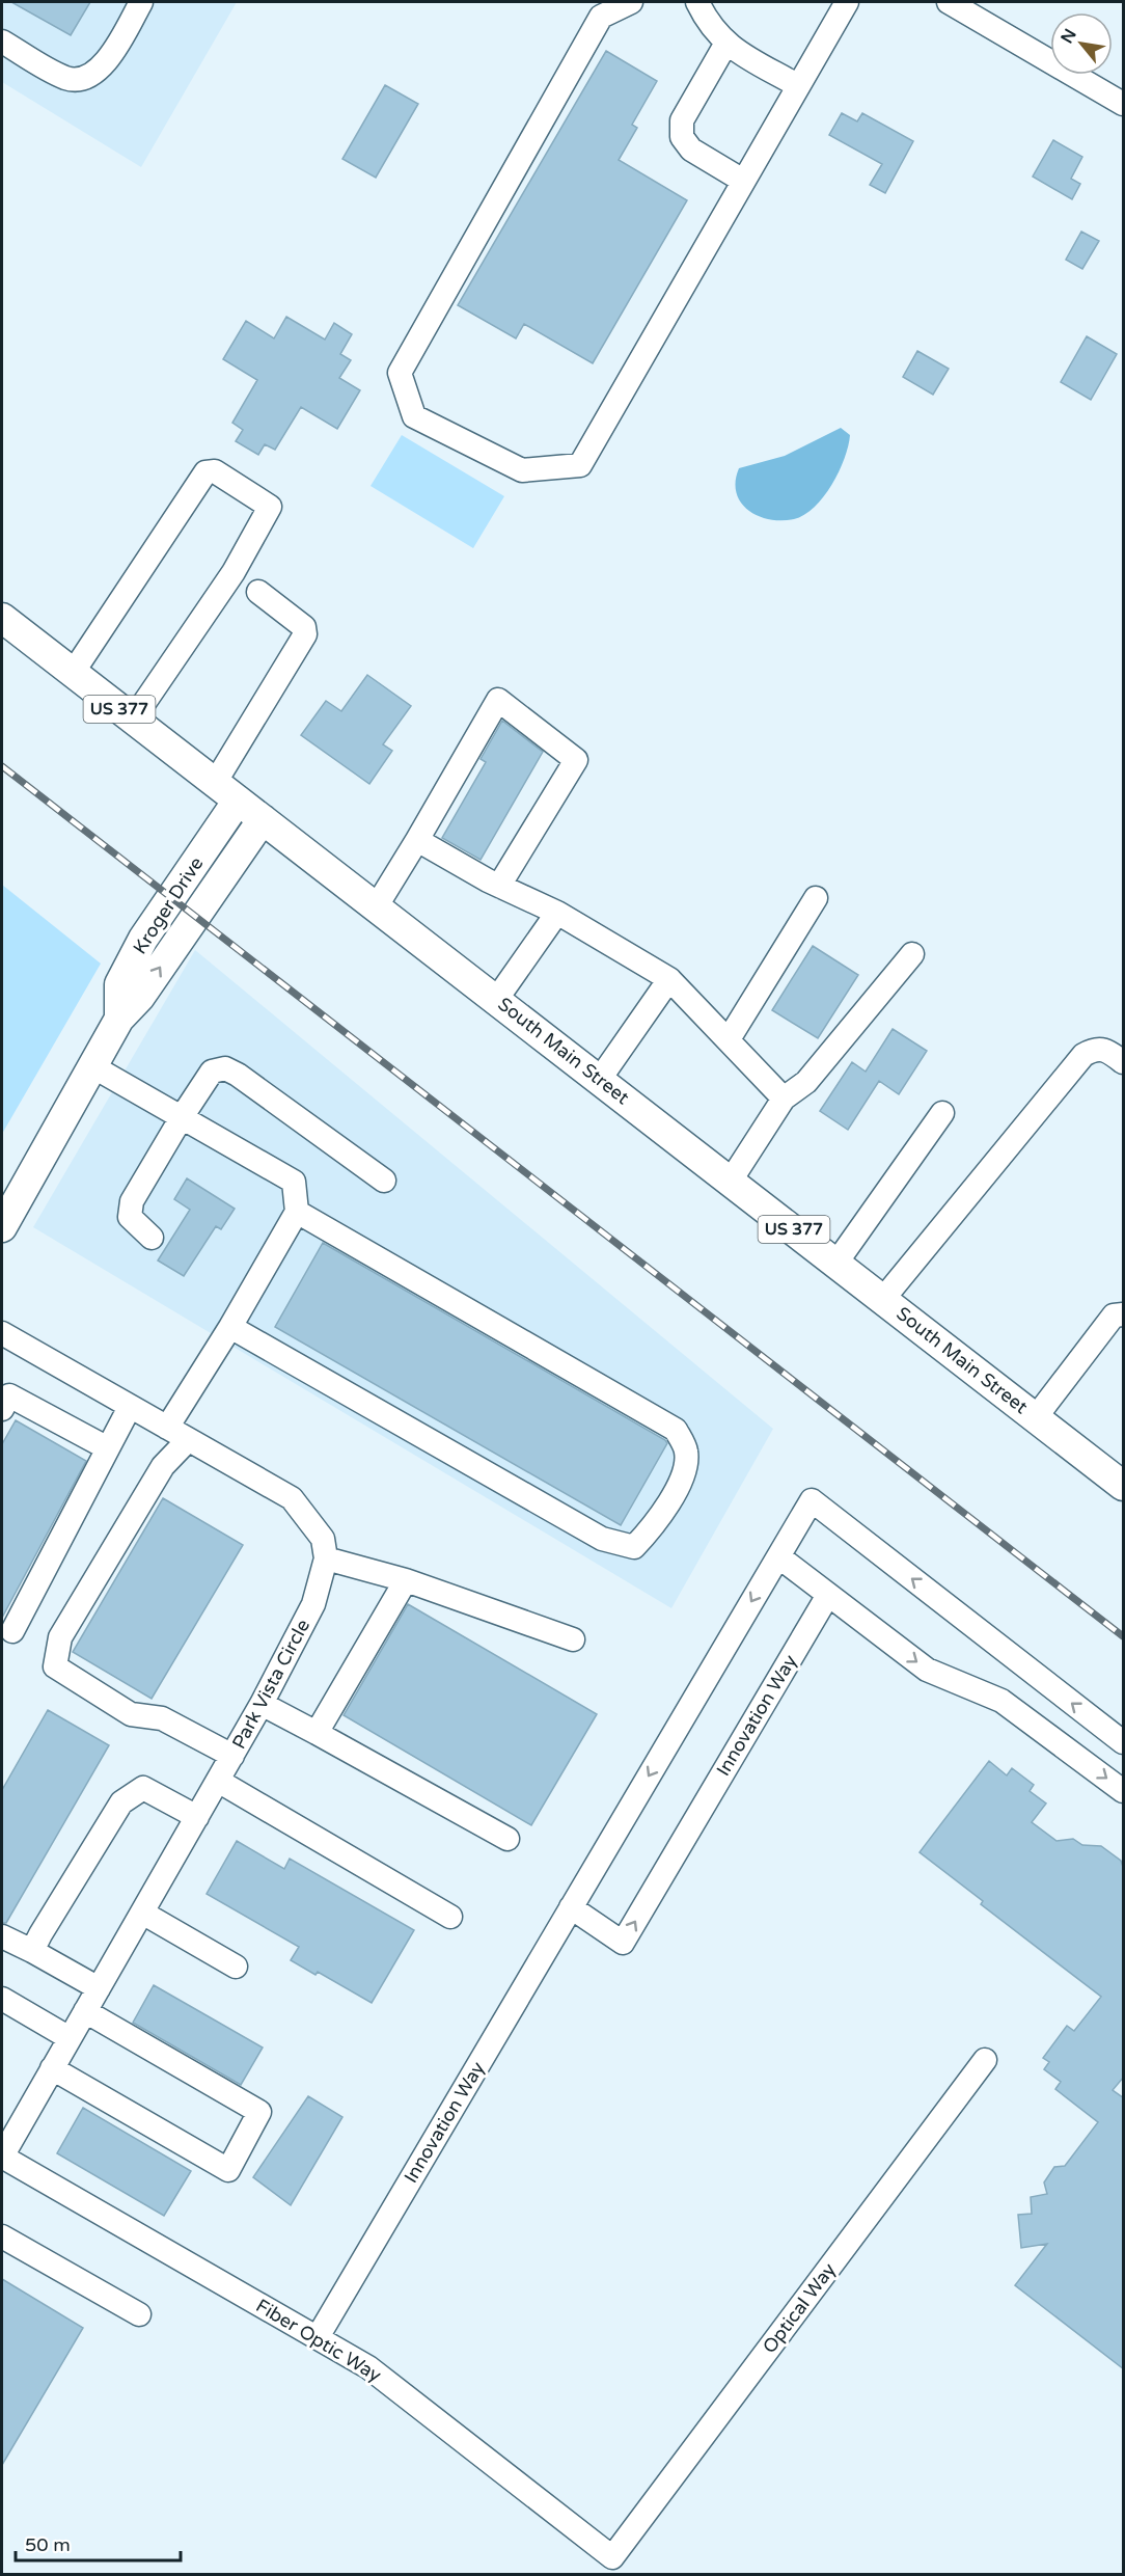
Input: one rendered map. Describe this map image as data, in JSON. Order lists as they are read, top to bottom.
{
  "streets": {
    "main road": ["US 377", "Kroger Drive", "South Main Street"],
    "street": [
      "Park Vista Circle",
      "Innovation Way",
      "Optical Way",
      "Fiber Optic Way"
    ]
  },
  "crossings": [
    ["Kroger Drive", "South Main Street"],
    ["Park Vista Circle", "Fiber Optic Way"],
    ["Innovation Way", "Fiber Optic Way"],
    ["Optical Way", "Fiber Optic Way"]
  ],
  "scale_bar": "50 m",
  "north": "top left"
}
